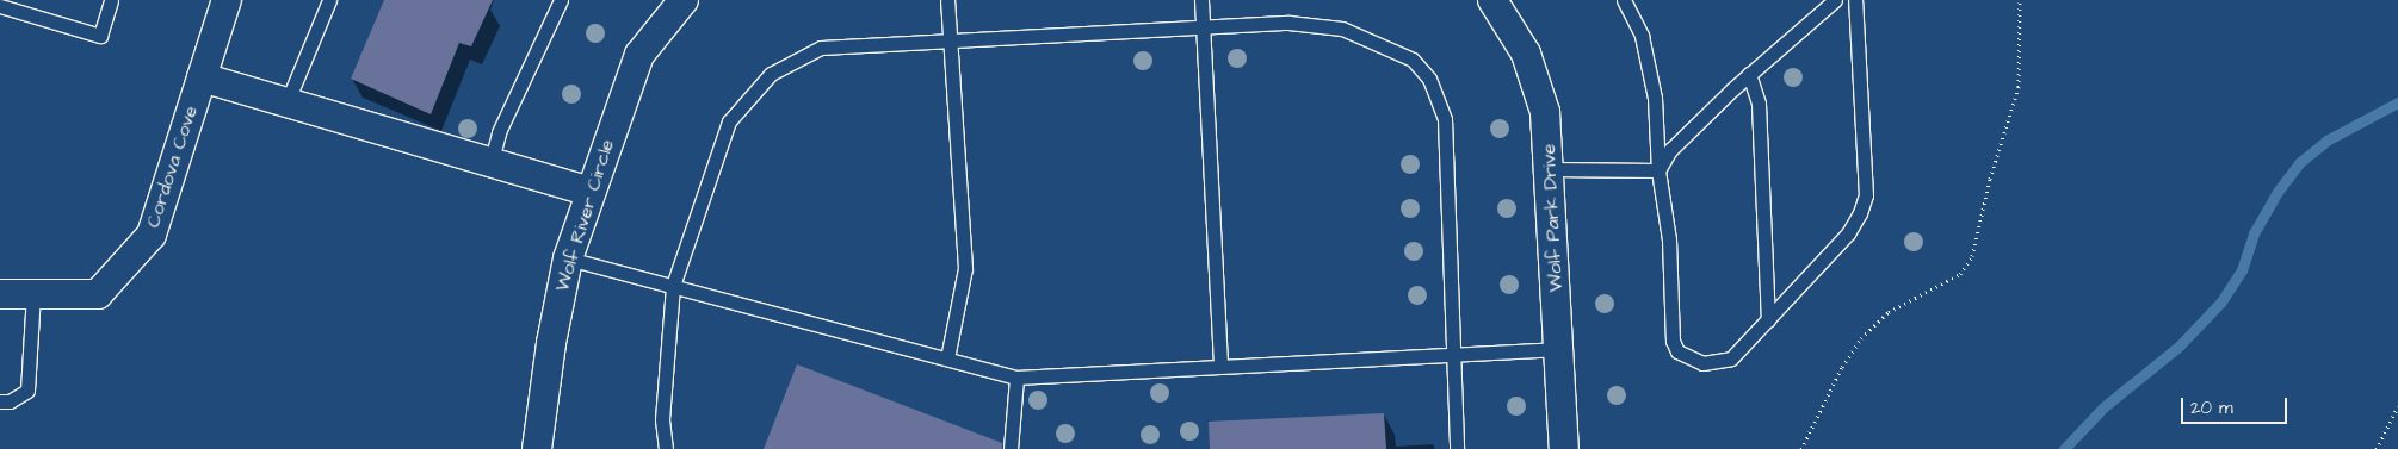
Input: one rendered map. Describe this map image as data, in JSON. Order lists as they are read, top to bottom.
{
  "streets": {
    "street": ["Cordova Cove", "Wolf River Circle", "Wolf Park Drive"]
  },
  "scale_bar": "20 m"
}
